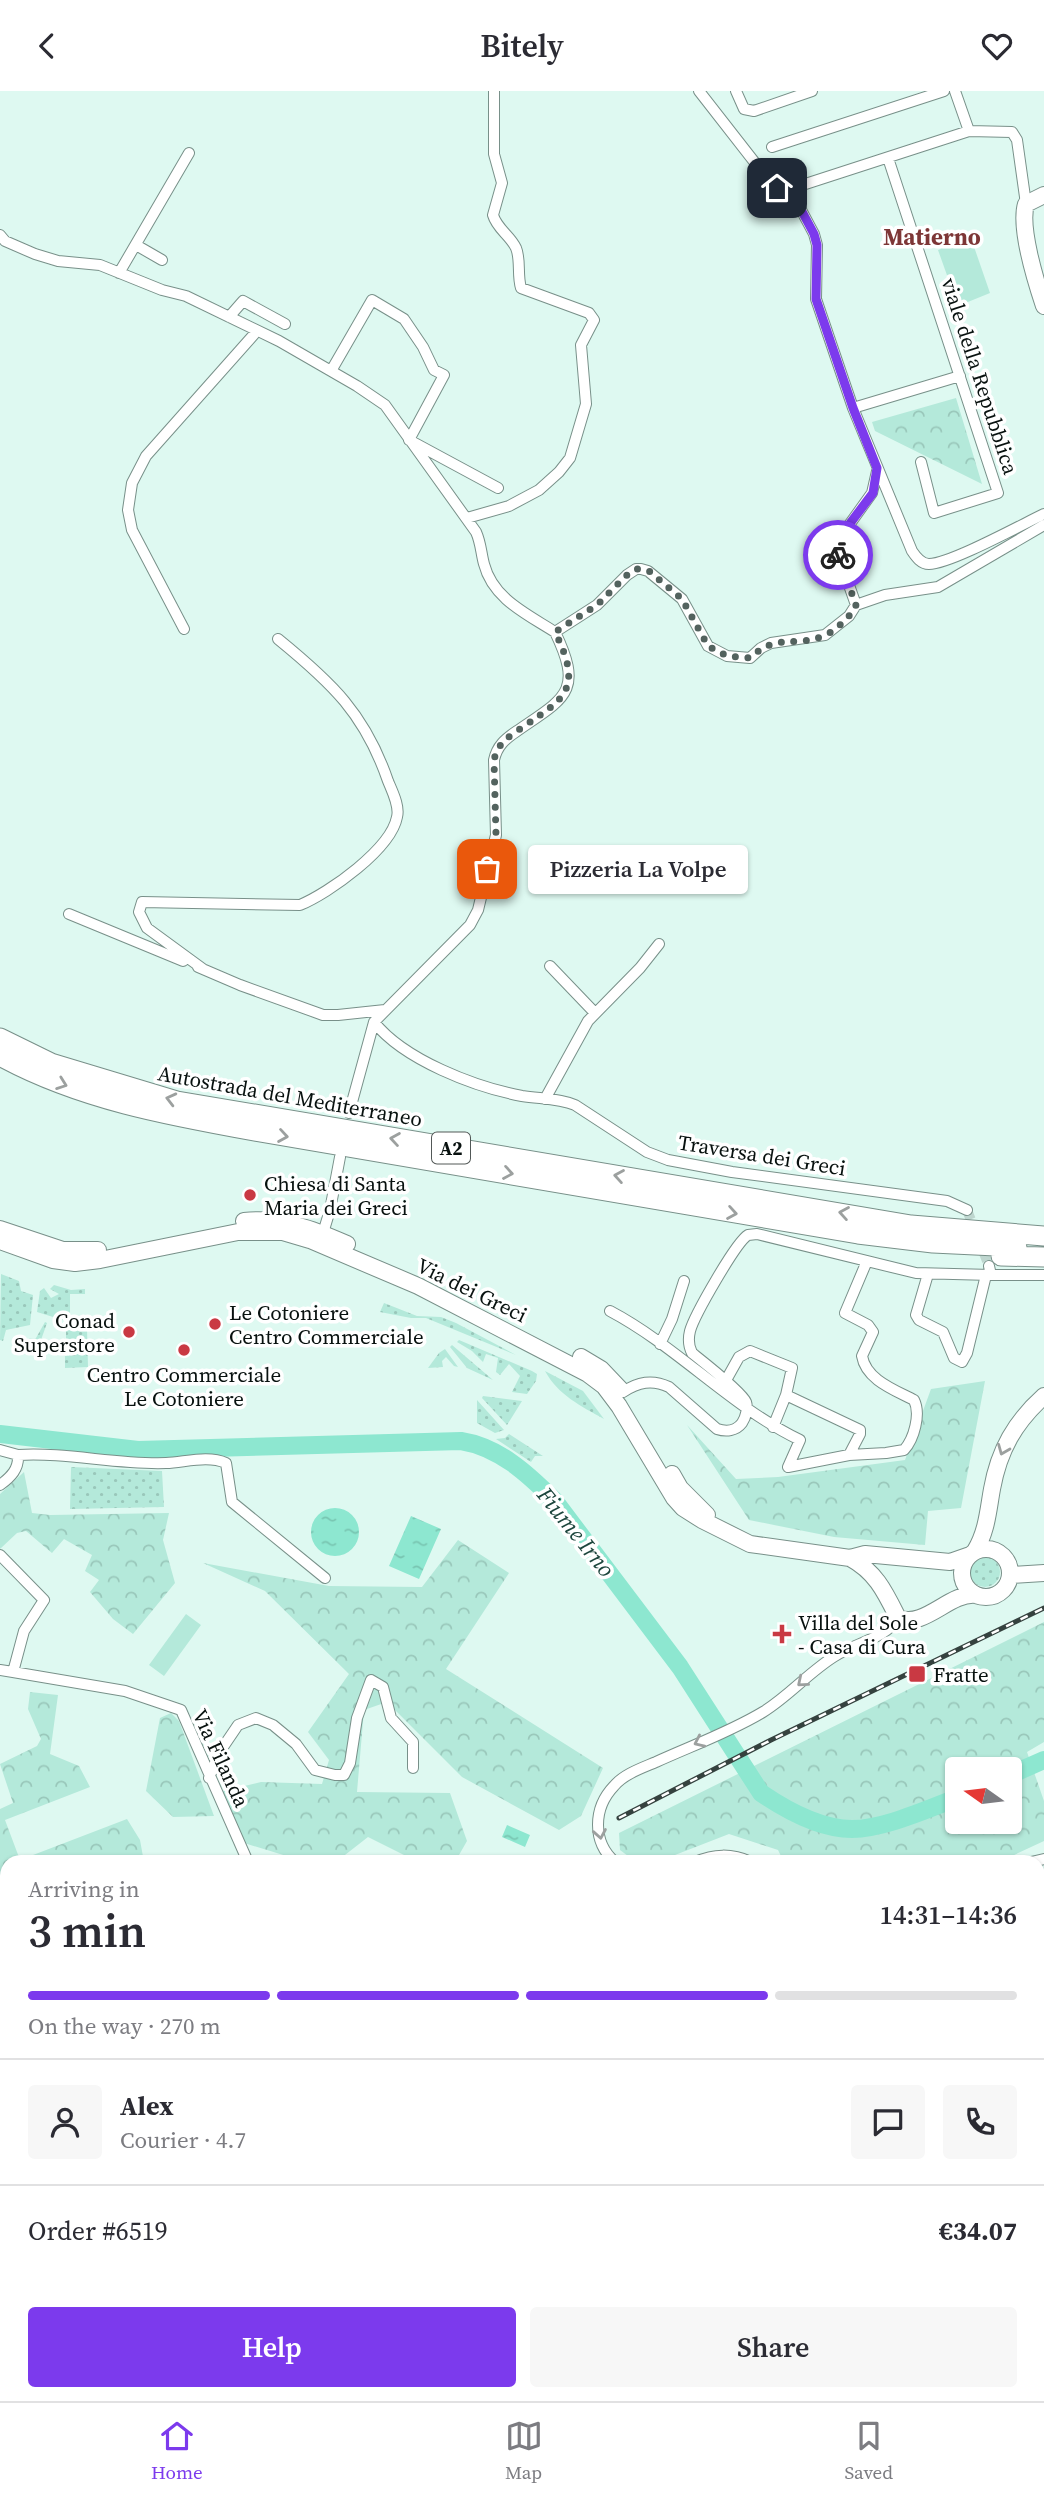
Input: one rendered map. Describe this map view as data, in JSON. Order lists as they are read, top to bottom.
{
  "streets": {
    "highway": ["Autostrada del Mediterraneo", "A2"],
    "main road": ["Via dei Greci"],
    "street": ["viale della Repubblica", "Traversa dei Greci", "Via Filanda"]
  },
  "crossings": [
    ["Autostrada del Mediterraneo", "A2"]
  ],
  "districts": ["Matierno"],
  "water": ["Fiume Irno"],
  "places": {
    "other": [
      "Pizzeria La Volpe",
      "Chiesa di Santa Maria dei Greci",
      "Le Cotoniere Centro Commerciale",
      "Conad Superstore",
      "Centro Commerciale Le Cotoniere"
    ],
    "health": ["Villa del Sole - Casa di Cura"],
    "transit": ["Fratte"]
  },
  "north": "left",
  "page": {
    "header": "Bitely",
    "bubble": "Pizzeria La Volpe",
    "heading": ["3 min", "Arriving in", "14:31–14:36"],
    "panel": [
      "Alex",
      "Courier · 4.7",
      "Order #6519",
      "€34.07"
    ],
    "bar": "On the way · 270 m",
    "buttons": ["Help", "Share"],
    "tabs": ["Home", "Map", "Saved"]
  }
}
